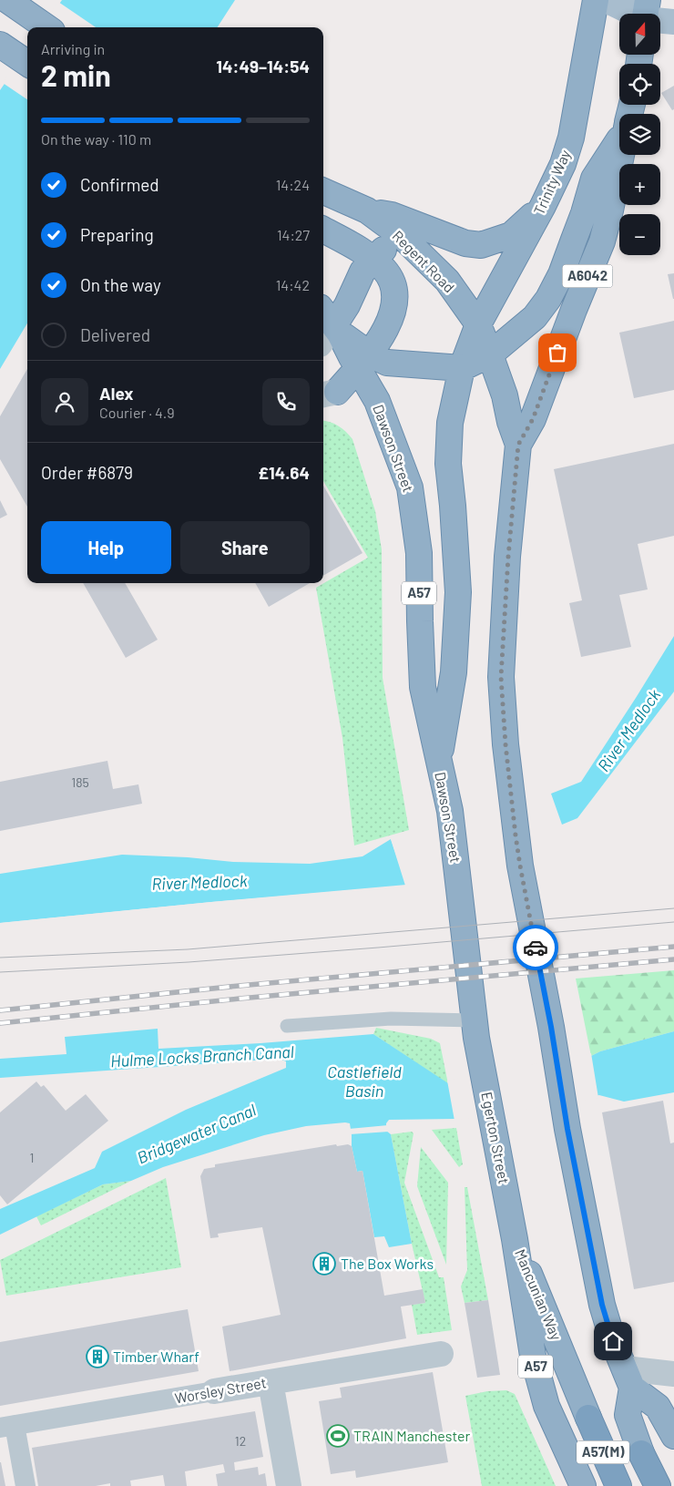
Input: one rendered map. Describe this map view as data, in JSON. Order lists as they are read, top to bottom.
{
  "streets": {
    "highway": [
      "Trinity Way",
      "Regent Road",
      "A6042",
      "Dawson Street",
      "A57",
      "Egerton Street",
      "Mancunian Way",
      "A57(M)"
    ],
    "street": ["Worsley Street"]
  },
  "crossings": [
    ["Trinity Way", "Regent Road"],
    ["Trinity Way", "A6042"],
    ["Trinity Way", "Dawson Street"],
    ["Regent Road", "A6042"],
    ["A6042", "Dawson Street"],
    ["Dawson Street", "Egerton Street"],
    ["A57", "Egerton Street"],
    ["A57", "Mancunian Way"],
    ["Egerton Street", "Mancunian Way"],
    ["Mancunian Way", "A57(M)"]
  ],
  "water": [
    "River Medlock",
    "Hulme Locks Branch Canal",
    "Castlefield Basin",
    "Bridgewater Canal"
  ],
  "places": {
    "building": ["The Box Works", "Timber Wharf"],
    "sports": ["TRAIN Manchester"]
  },
  "house_numbers": ["185", "1", "12"],
  "north": "top",
  "page": {
    "map_buttons": ["+", "−"],
    "heading": ["2 min", "Arriving in", "14:49–14:54"],
    "panel": [
      "Alex",
      "Courier · 4.9",
      "Order #6879",
      "£14.64"
    ],
    "bar": "On the way · 110 m",
    "list": [
      ["Confirmed", "14:24"],
      ["Preparing", "14:27"],
      ["On the way", "14:42"],
      "Delivered"
    ],
    "buttons": ["Help", "Share"]
  }
}
